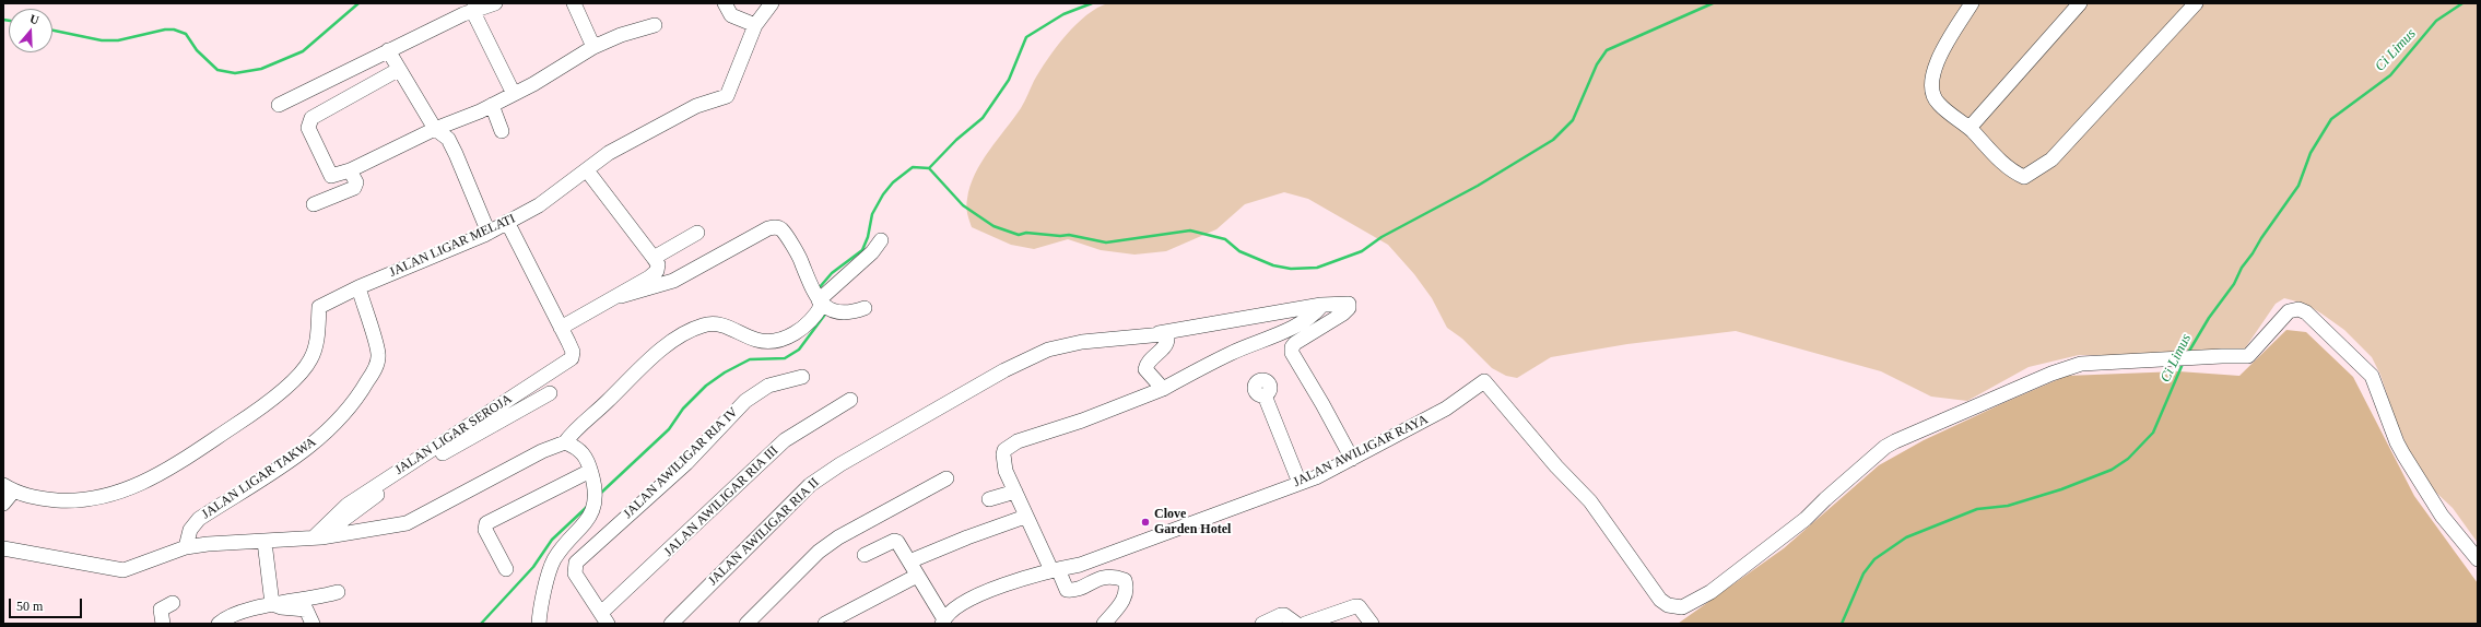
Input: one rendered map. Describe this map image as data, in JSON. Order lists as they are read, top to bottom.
{
  "streets": {
    "street": [
      "JALAN LIGAR MELATI",
      "JALAN LIGAR SEROJA",
      "JALAN AWILIGAR RAYA",
      "JALAN AWILIGAR RIA IV",
      "JALAN LIGAR TAKWA",
      "JALAN AWILIGAR RIA III",
      "JALAN AWILIGAR RIA II"
    ]
  },
  "crossings": [
    ["JALAN LIGAR MELATI", "JALAN LIGAR TAKWA"],
    ["JALAN AWILIGAR RAYA", "JALAN AWILIGAR RIA II"],
    ["JALAN AWILIGAR RIA IV", "JALAN AWILIGAR RIA III"]
  ],
  "water": ["Ci Limus"],
  "places": ["Clove Garden Hotel"],
  "scale_bar": "50 m",
  "north": "top"
}
